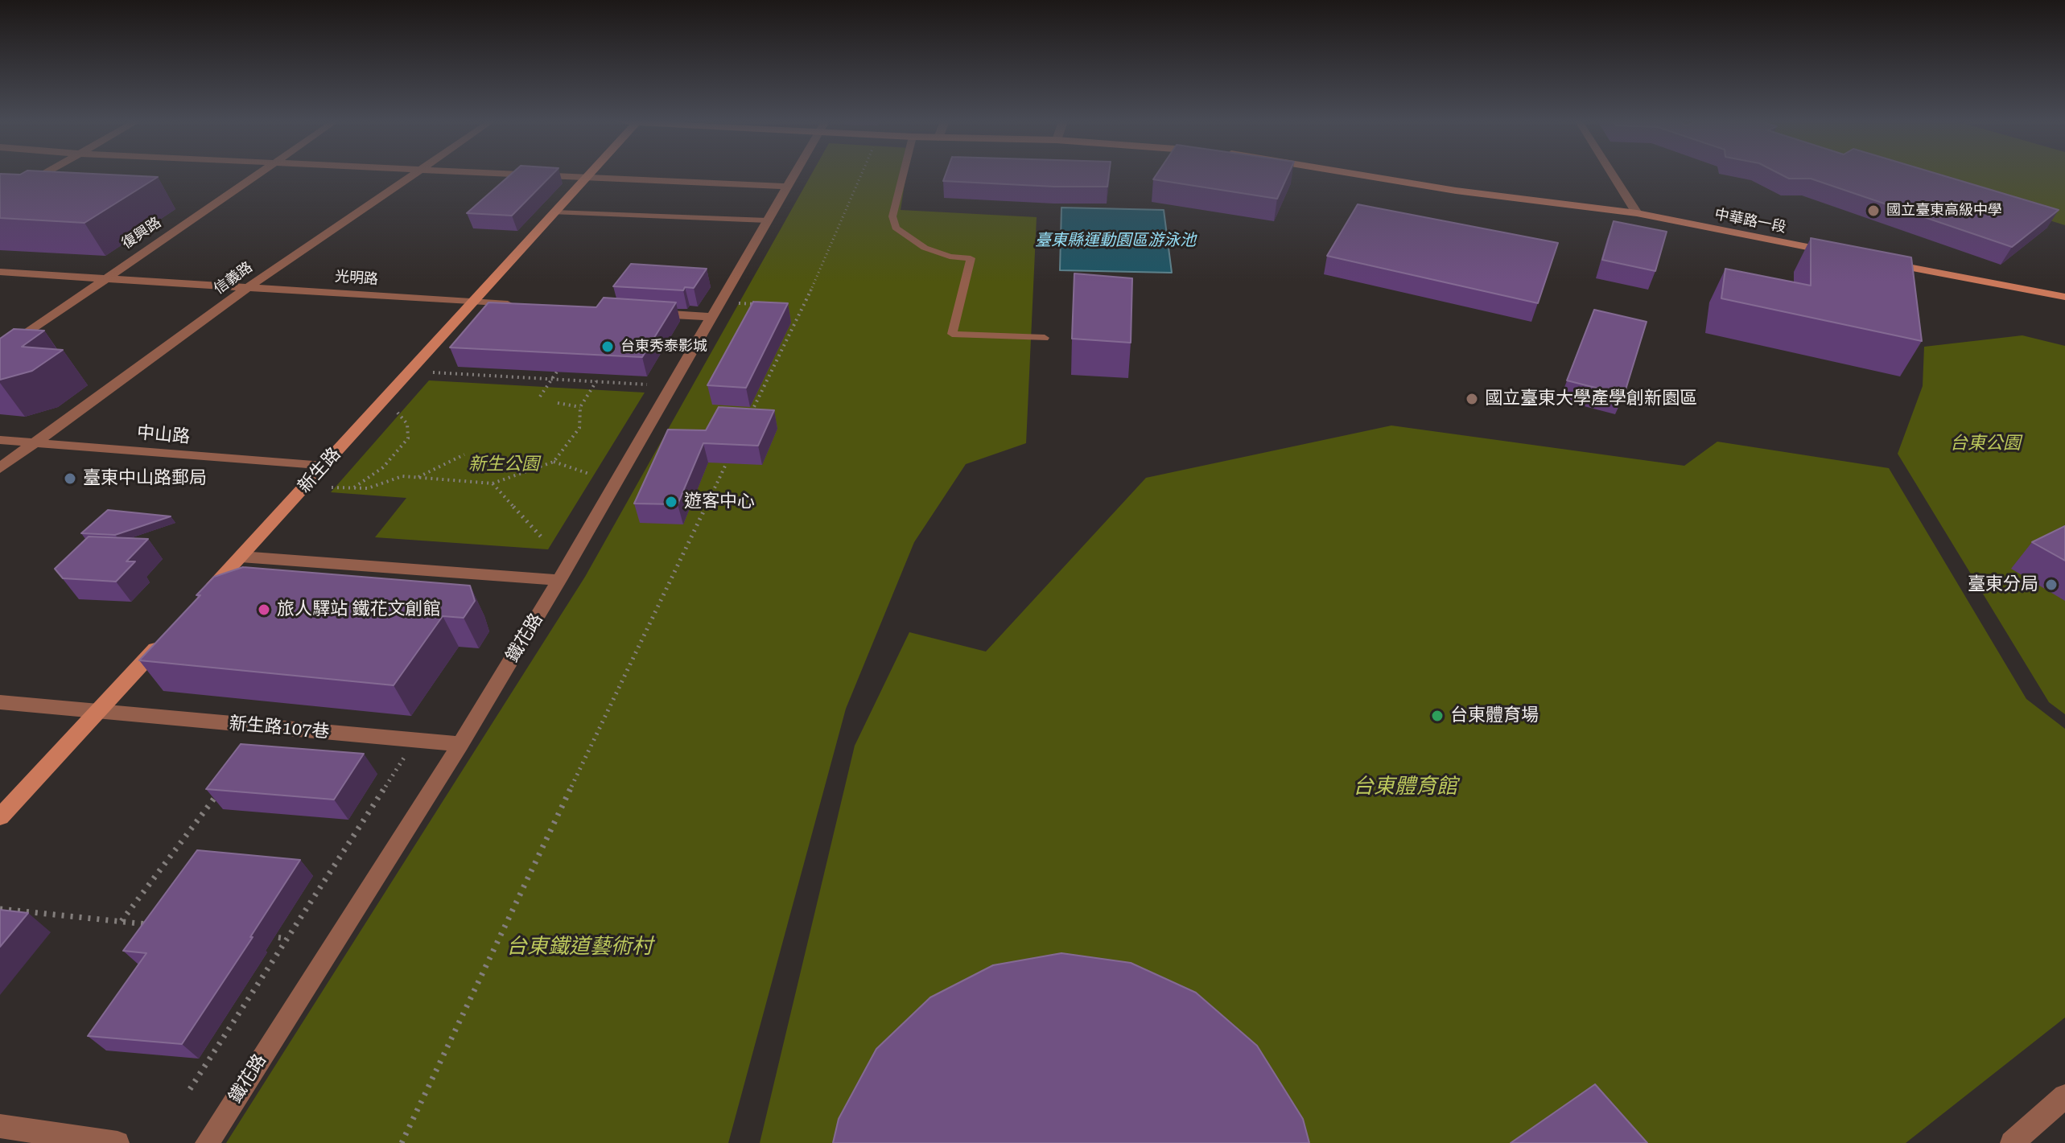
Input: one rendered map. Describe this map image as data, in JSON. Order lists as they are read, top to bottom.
{
  "streets": {
    "street": [
      "中華路一段",
      "復興路",
      "信義路",
      "光明路",
      "中山路",
      "新生路",
      "鐵花路",
      "新生路107巷"
    ]
  },
  "crossings": [
    ["復興路", "光明路"],
    ["信義路", "光明路"],
    ["信義路", "中山路"],
    ["光明路", "新生路"],
    ["中山路", "新生路"],
    ["鐵花路", "新生路107巷"]
  ],
  "water": ["臺東縣運動園區游泳池"],
  "parks": [
    "台東公園",
    "新生公園",
    "台東體育館",
    "台東鐵道藝術村"
  ],
  "places": [
    "國立臺東高級中學",
    "台東秀泰影城",
    "國立臺東大學產學創新園區",
    "臺東中山路郵局",
    "遊客中心",
    "臺東分局",
    "旅人驛站 鐵花文創館",
    "台東體育場"
  ]
}
